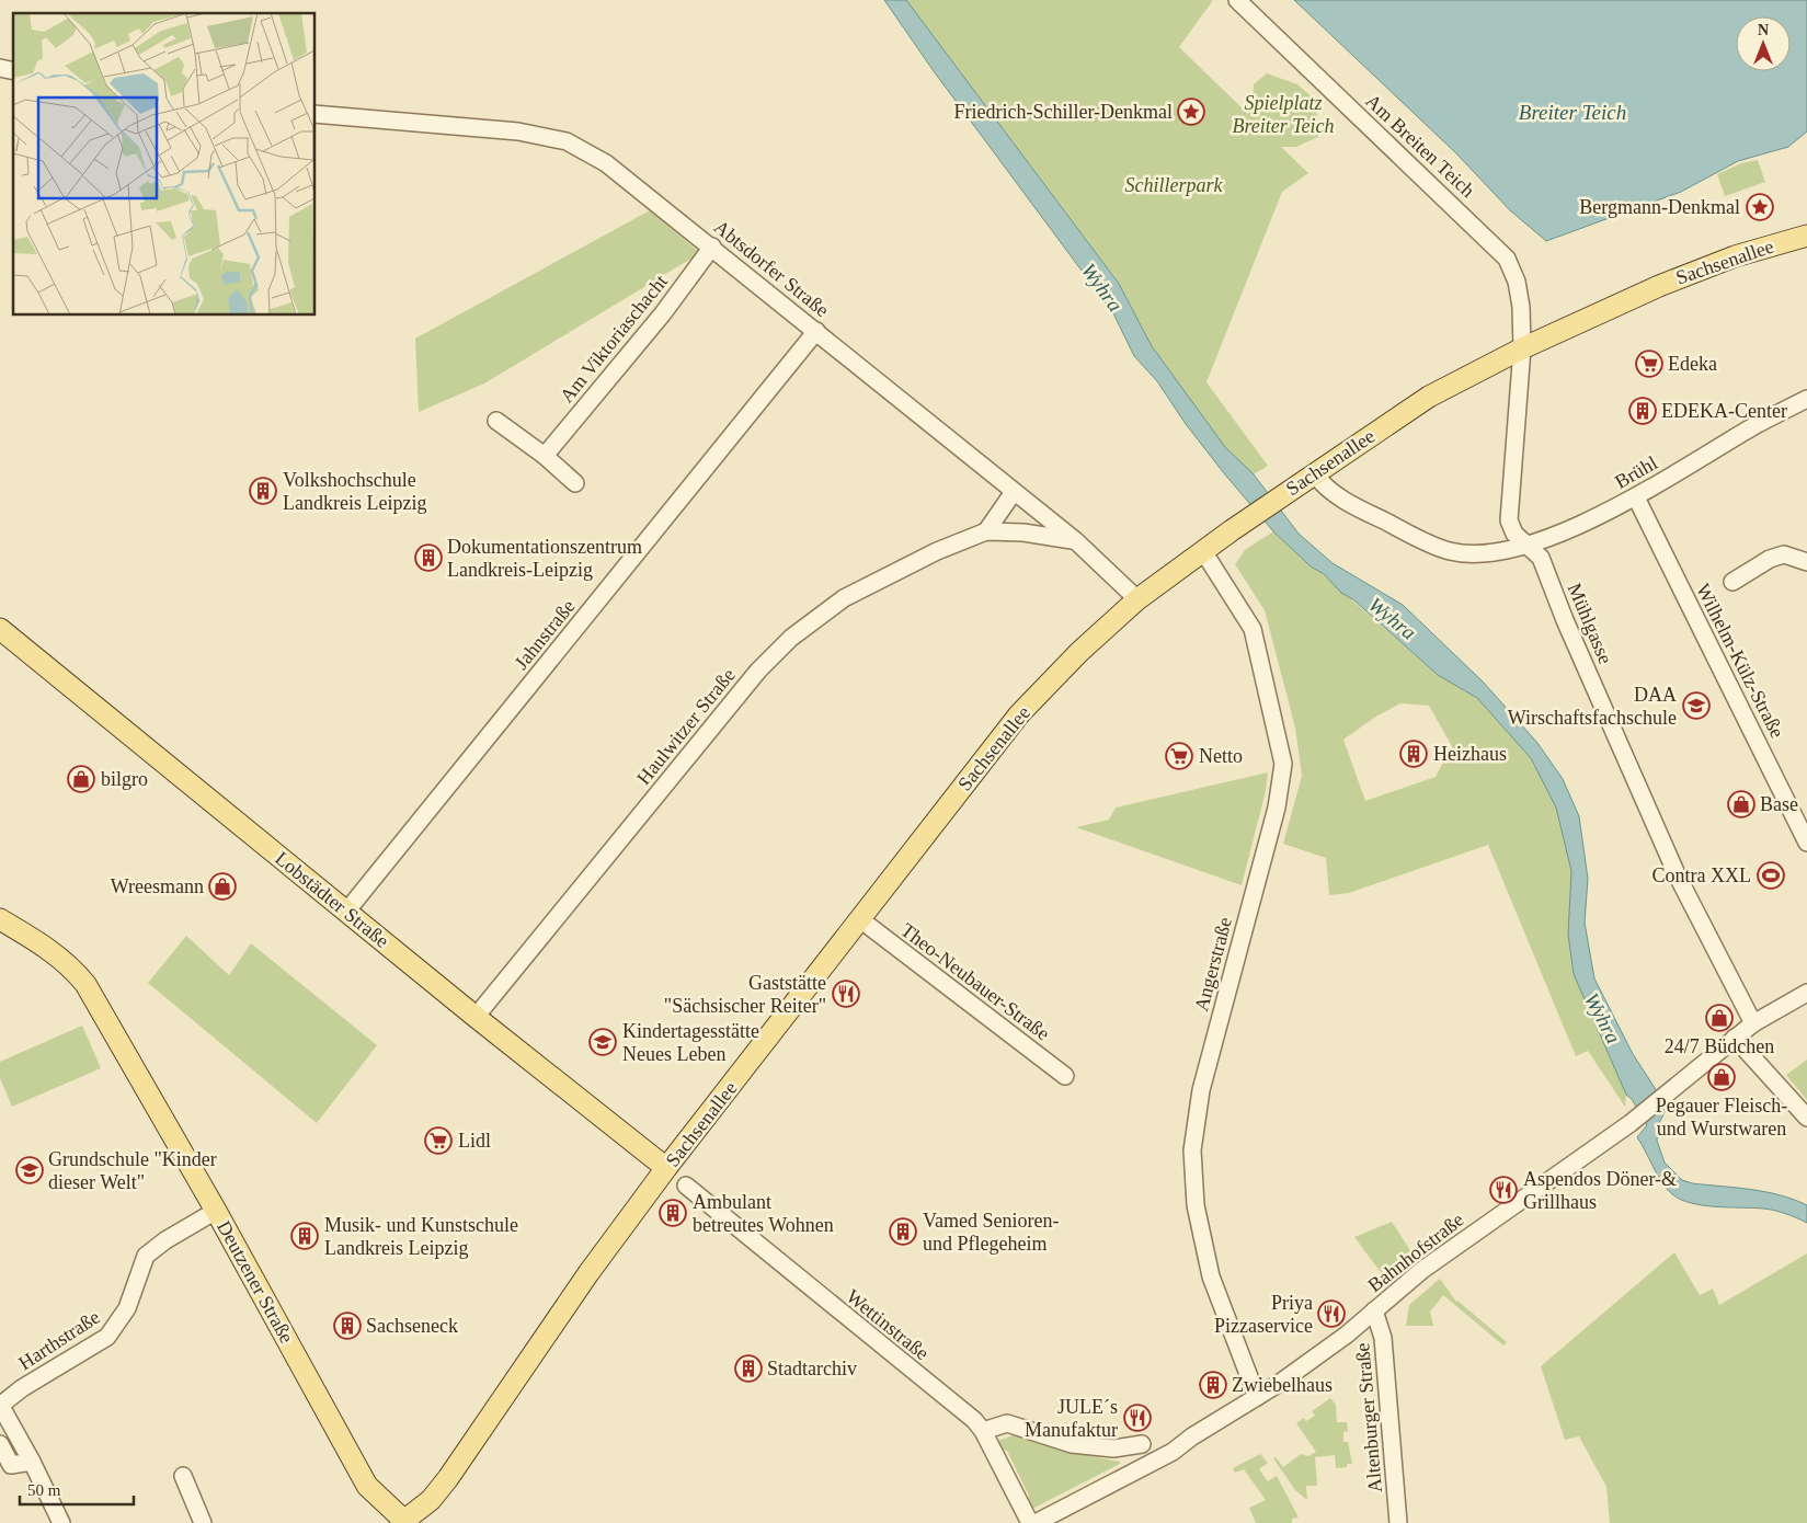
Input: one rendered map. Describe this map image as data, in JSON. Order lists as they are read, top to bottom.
{
  "streets": {
    "main road": ["Sachsenallee", "Lobstädter Straße", "Deutzener Straße"],
    "street": [
      "Am Breiten Teich",
      "Abtsdorfer Straße",
      "Am Viktoriaschacht",
      "Brühl",
      "Mühlgasse",
      "Jahnstraße",
      "Wilhelm-Külz-Straße",
      "Haulwitzer Straße",
      "Angerstraße",
      "Theo-Neubauer-Straße",
      "Bahnhofstraße",
      "Wettinstraße",
      "Harthstraße",
      "Altenburger Straße"
    ]
  },
  "crossings": [
    ["Am Breiten Teich", "Sachsenallee"],
    ["Am Breiten Teich", "Mühlgasse"],
    ["Sachsenallee", "Abtsdorfer Straße"],
    ["Sachsenallee", "Brühl"],
    ["Sachsenallee", "Mühlgasse"],
    ["Sachsenallee", "Lobstädter Straße"],
    ["Sachsenallee", "Angerstraße"],
    ["Sachsenallee", "Theo-Neubauer-Straße"],
    ["Sachsenallee", "Deutzener Straße"],
    ["Abtsdorfer Straße", "Am Viktoriaschacht"],
    ["Abtsdorfer Straße", "Jahnstraße"],
    ["Abtsdorfer Straße", "Haulwitzer Straße"],
    ["Brühl", "Mühlgasse"],
    ["Brühl", "Wilhelm-Külz-Straße"],
    ["Mühlgasse", "Bahnhofstraße"],
    ["Jahnstraße", "Lobstädter Straße"],
    ["Haulwitzer Straße", "Lobstädter Straße"],
    ["Angerstraße", "Bahnhofstraße"],
    ["Bahnhofstraße", "Altenburger Straße"],
    ["Deutzener Straße", "Harthstraße"]
  ],
  "water": ["Breiter Teich", "Wyhra"],
  "parks": ["Spielplatz Breiter Teich", "Schillerpark"],
  "places": {
    "place": ["Friedrich-Schiller-Denkmal", "Bergmann-Denkmal"],
    "supermarket": ["Edeka", "Netto", "Lidl"],
    "building": [
      "EDEKA-Center",
      "Volkshochschule Landkreis Leipzig",
      "Dokumentationszentrum Landkreis-Leipzig",
      "Heizhaus",
      "Ambulant betreutes Wohnen",
      "Vamed Senioren- und Pflegeheim",
      "Musik- und Kunstschule Landkreis Leipzig",
      "Sachseneck",
      "Stadtarchiv",
      "Zwiebelhaus"
    ],
    "school or university": ["DAA Wirschaftsfachschule", "Kindertagesstätte Neues Leben", "Grundschule \"Kinder dieser Welt\""],
    "shop": [
      "bilgro",
      "Base",
      "Wreesmann",
      "24/7 Büdchen",
      "Pegauer Fleisch- und Wurstwaren"
    ],
    "sports": ["Contra XXL"],
    "restaurant": [
      "Gaststätte \"Sächsischer Reiter\"",
      "Aspendos Döner-& Grillhaus",
      "Priya Pizzaservice",
      "JULE´s Manufaktur"
    ]
  },
  "scale_bar": "50 m",
  "north": "top"
}
